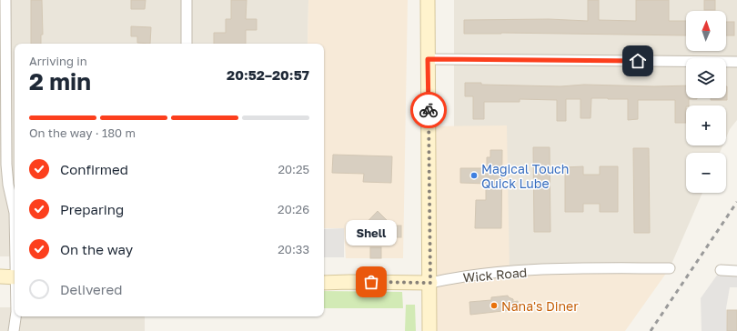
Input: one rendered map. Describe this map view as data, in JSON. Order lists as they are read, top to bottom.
{
  "streets": {
    "main road": ["Wick Road"]
  },
  "places": ["Magical Touch Quick Lube", "Shell", "Nana's Diner"],
  "north": "top",
  "page": {
    "map_buttons": ["+", "−"],
    "heading": ["2 min", "Arriving in", "20:52–20:57"],
    "bar": "On the way · 180 m",
    "list": [
      ["Confirmed", "20:25"],
      ["Preparing", "20:26"],
      ["On the way", "20:33"],
      "Delivered"
    ],
    "bubble": "Shell"
  }
}
